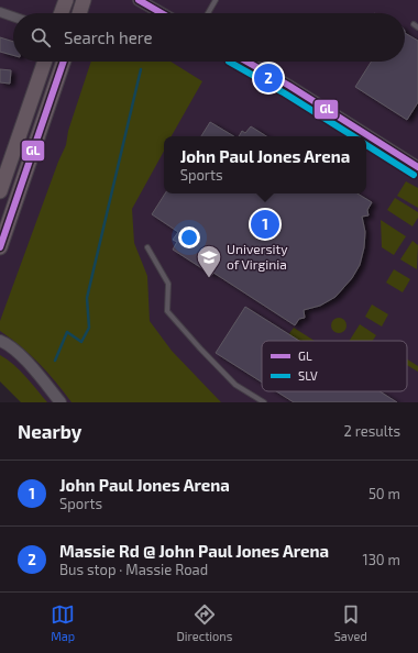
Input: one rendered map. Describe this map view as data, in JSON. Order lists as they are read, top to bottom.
{
  "places": {
    "school or university": ["University of Virginia"]
  },
  "lines": ["transit line GL", "transit line SLV"],
  "legend": ["GL", "SLV"],
  "page": {
    "search": "Search here",
    "pins": ["2", "1"],
    "popup": ["John Paul Jones Arena", "Sports"],
    "heading": ["Nearby", "2 results"],
    "list": [
      {
        "mark": "1",
        "name": "John Paul Jones Arena",
        "note": "Sports",
        "value": "50 m"
      },
      {
        "mark": "2",
        "name": "Massie Rd @ John Paul Jones Arena",
        "note": "Bus stop · Massie Road",
        "value": "130 m"
      }
    ],
    "nav": ["Map", "Directions", "Saved"]
  }
}
